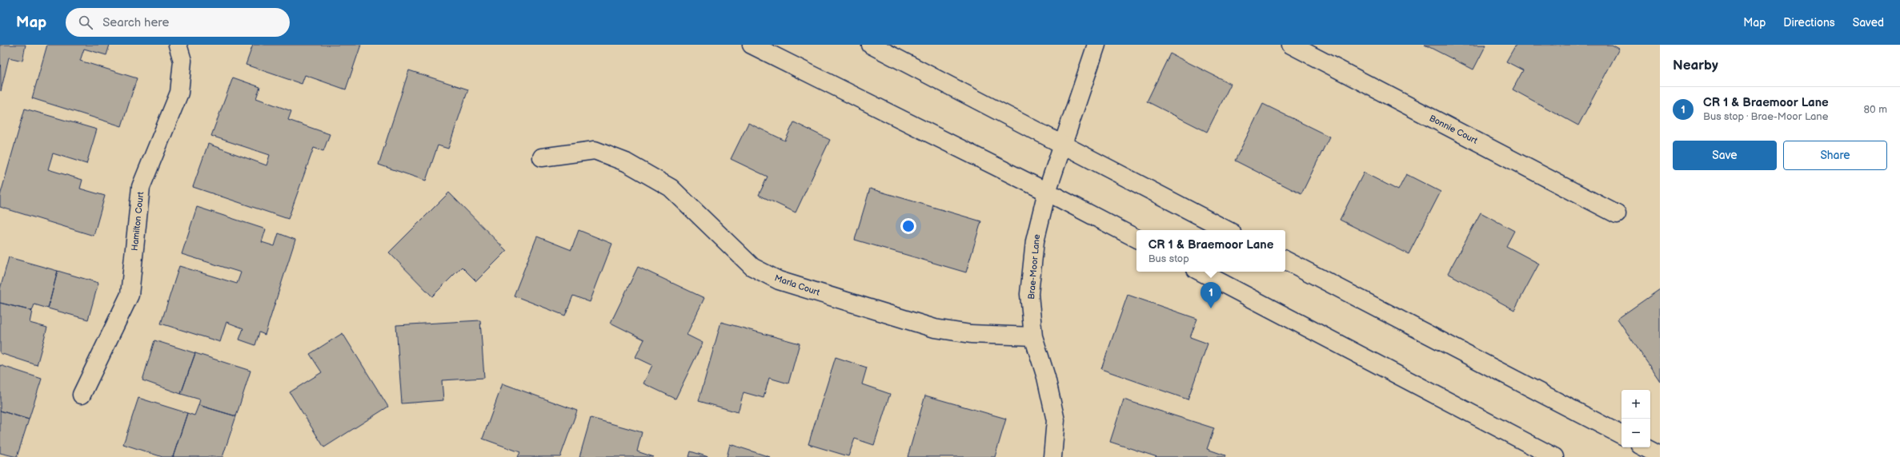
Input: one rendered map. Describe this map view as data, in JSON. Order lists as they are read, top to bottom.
{
  "streets": {
    "street": [
      "Bonnie Court",
      "Hamilton Court",
      "Brae-Moor Lane",
      "Marla Court"
    ]
  },
  "crossings": [
    ["Brae-Moor Lane", "Marla Court"]
  ],
  "page": {
    "header": "Map",
    "search": "Search here",
    "nav": ["Map", "Directions", "Saved"],
    "heading": "Nearby",
    "list": [
      {
        "mark": "1",
        "name": "CR 1 & Braemoor Lane",
        "note": "Bus stop · Brae-Moor Lane",
        "value": "80 m"
      }
    ],
    "buttons": ["Save", "Share"],
    "popup": ["CR 1 & Braemoor Lane", "Bus stop"],
    "pins": "1",
    "map_buttons": ["+", "−"]
  }
}
